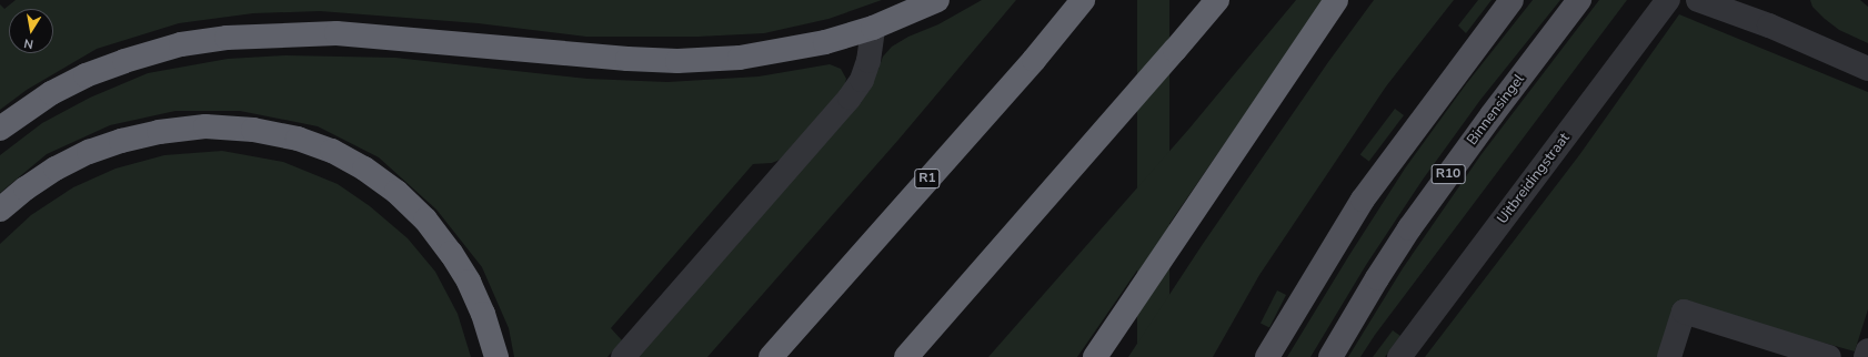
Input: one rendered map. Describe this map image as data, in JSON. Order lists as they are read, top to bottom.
{
  "streets": {
    "highway": ["R1"],
    "main road": ["Binnensingel", "R10"],
    "lane": ["Uitbreidingstraat"]
  },
  "north": "bottom"
}
